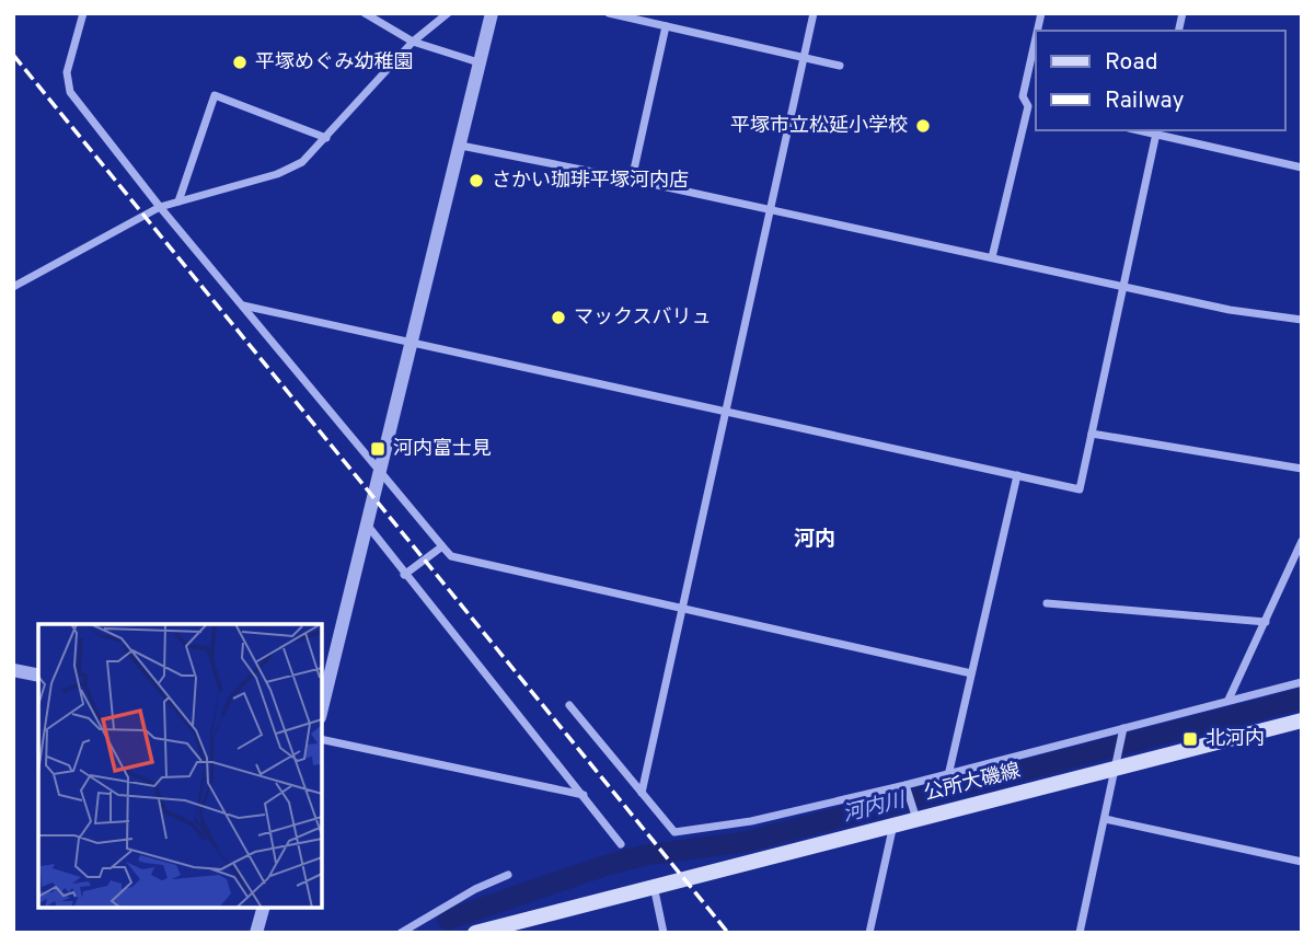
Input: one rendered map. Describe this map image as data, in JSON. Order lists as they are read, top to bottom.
{
  "streets": {
    "main road": ["公所大磯線"]
  },
  "districts": ["河内"],
  "water": ["河内川"],
  "places": {
    "other": [
      "平塚めぐみ幼稚園",
      "平塚市立松延小学校",
      "さかい珈琲平塚河内店",
      "マックスバリュ"
    ],
    "transit": ["河内富士見", "北河内"]
  },
  "legend": ["Road", "Railway"]
}
